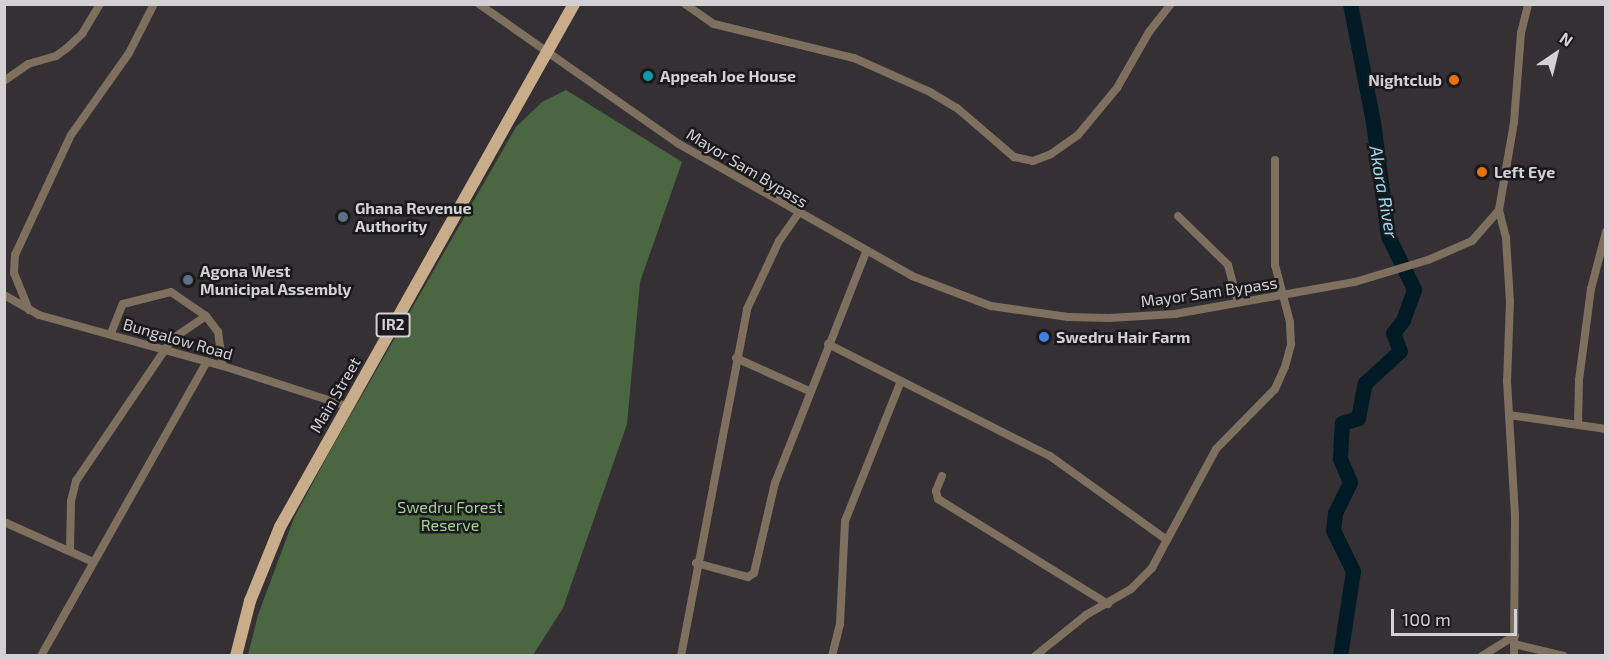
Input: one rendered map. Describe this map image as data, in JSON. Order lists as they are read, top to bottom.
{
  "streets": {
    "main road": ["IR2", "Main Street"],
    "street": ["Mayor Sam Bypass", "Bungalow Road"]
  },
  "crossings": [
    ["Mayor Sam Bypass", "Main Street"],
    ["Bungalow Road", "Main Street"]
  ],
  "water": ["Akora River"],
  "parks": ["Swedru Forest Reserve"],
  "places": [
    "Appeah Joe House",
    "Nightclub",
    "Left Eye",
    "Ghana Revenue Authority",
    "Agona West Municipal Assembly",
    "Swedru Hair Farm"
  ],
  "scale_bar": "100 m",
  "north": "top right"
}
